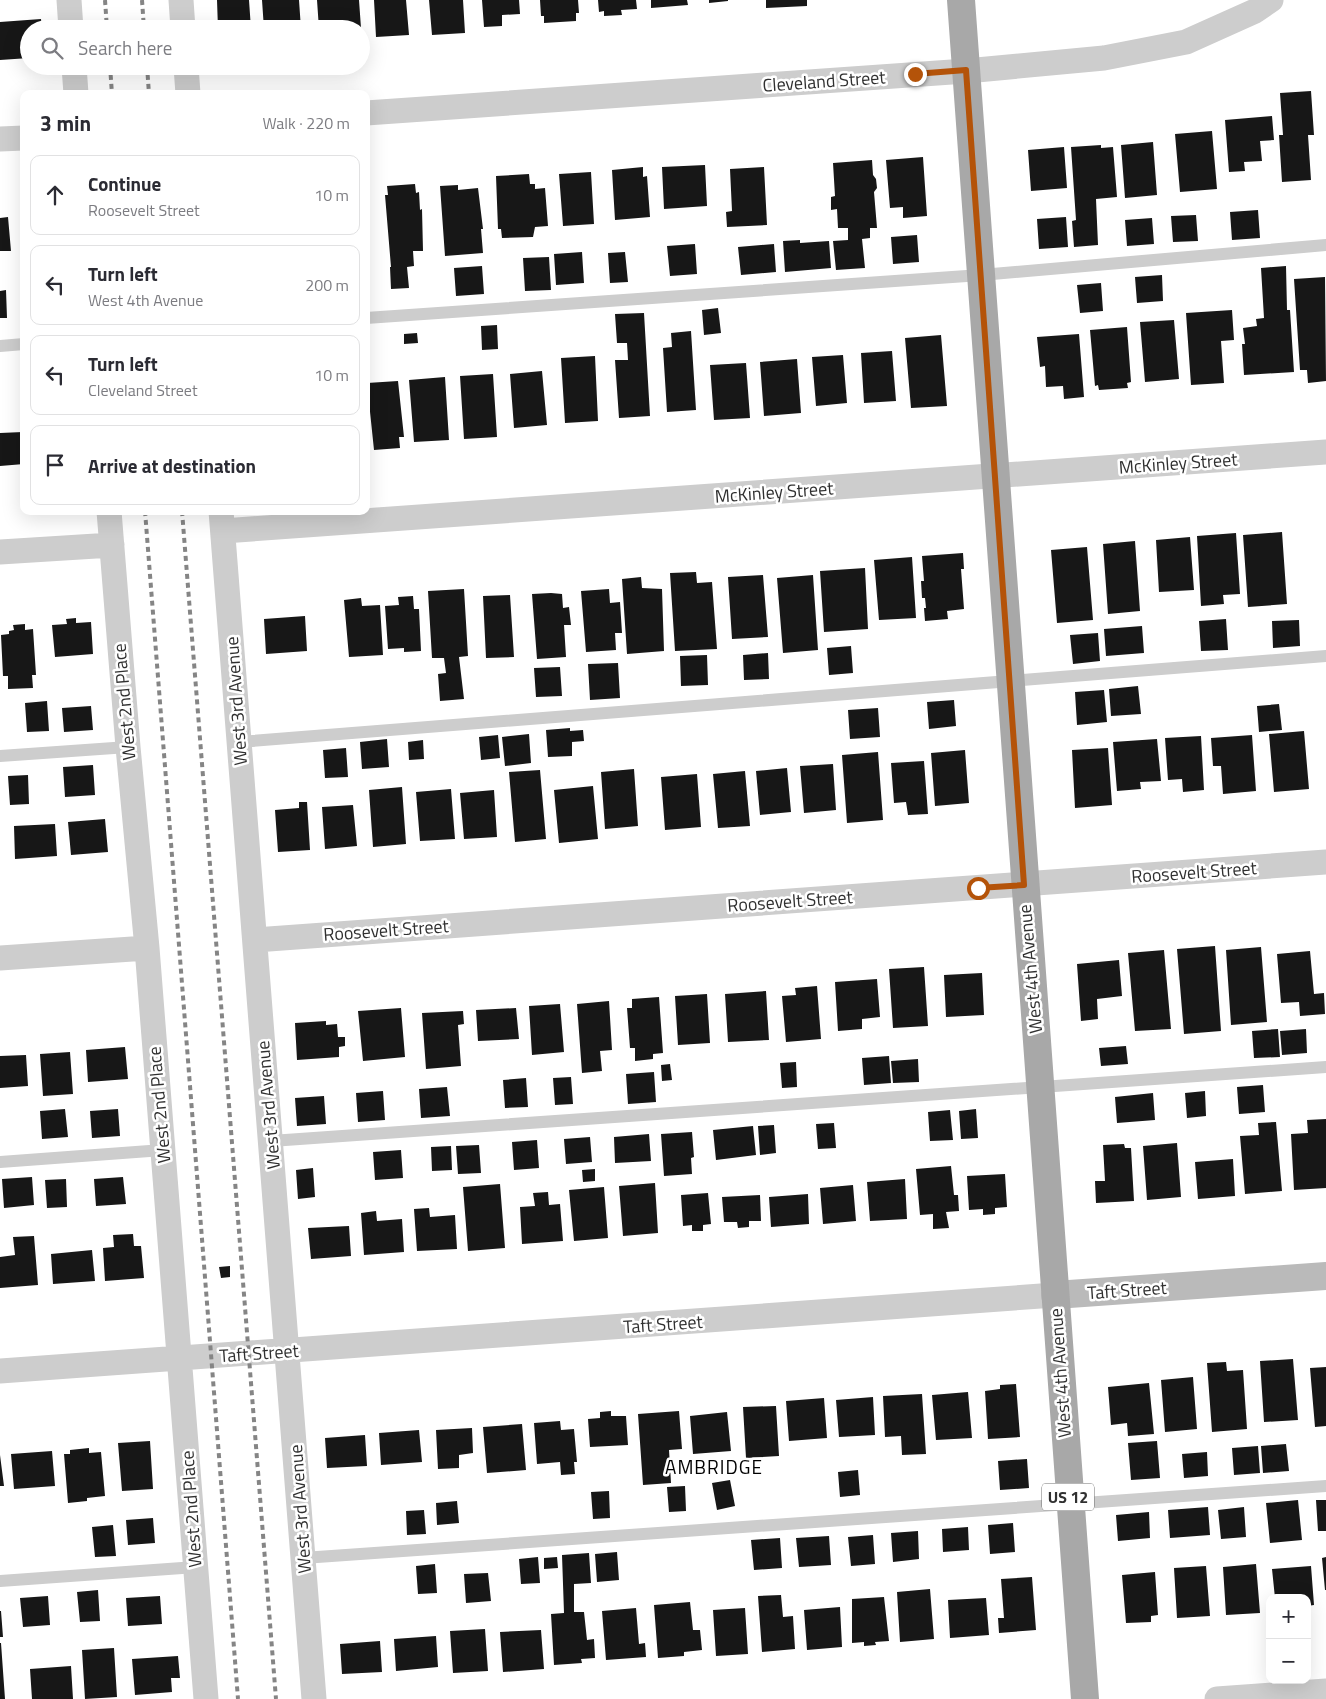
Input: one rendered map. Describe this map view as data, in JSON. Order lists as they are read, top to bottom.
{
  "streets": {
    "main road": ["West 4th Avenue", "US 12"],
    "street": [
      "Cleveland Street",
      "McKinley Street",
      "West 3rd Avenue",
      "West 2nd Place",
      "Roosevelt Street",
      "Taft Street"
    ]
  },
  "crossings": [
    ["Cleveland Street", "West 4th Avenue"],
    ["McKinley Street", "West 3rd Avenue"],
    ["McKinley Street", "West 4th Avenue"],
    ["West 3rd Avenue", "Roosevelt Street"],
    ["West 3rd Avenue", "Taft Street"],
    ["West 2nd Place", "Taft Street"],
    ["Roosevelt Street", "West 4th Avenue"],
    ["West 4th Avenue", "Taft Street"]
  ],
  "districts": ["AMBRIDGE"],
  "page": {
    "search": "Search here",
    "heading": ["3 min", "Walk · 220 m"],
    "list": [
      ["Continue", "Roosevelt Street", "10 m"],
      ["Turn left", "West 4th Avenue", "200 m"],
      ["Turn left", "Cleveland Street", "10 m"],
      "Arrive at destination"
    ],
    "map_buttons": ["+", "−"]
  }
}
